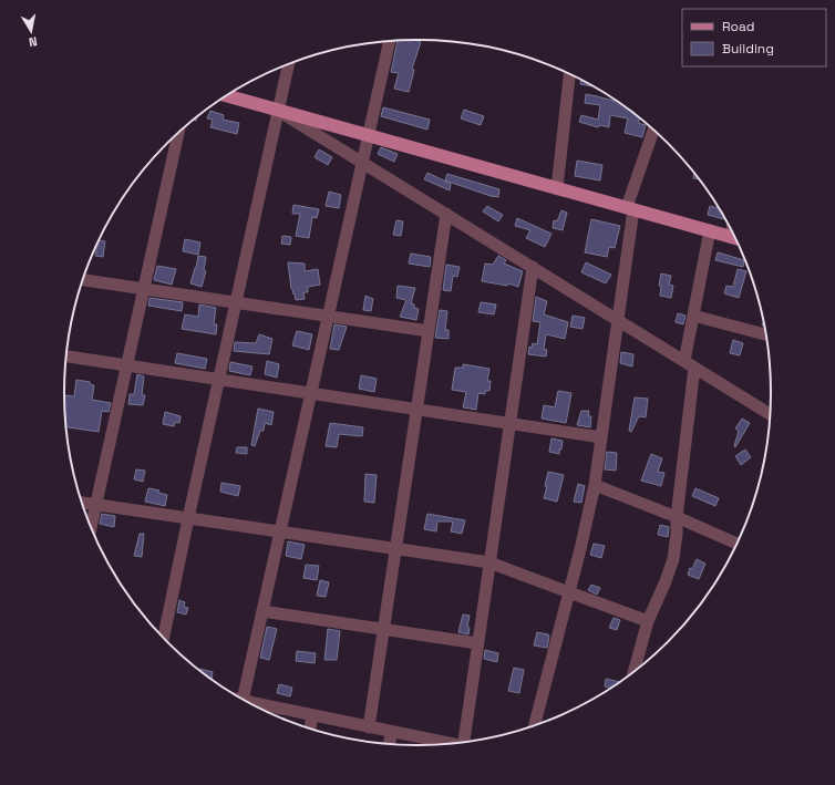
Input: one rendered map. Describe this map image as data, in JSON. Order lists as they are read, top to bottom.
{
  "legend": ["Road", "Building"],
  "north": "bottom"
}
